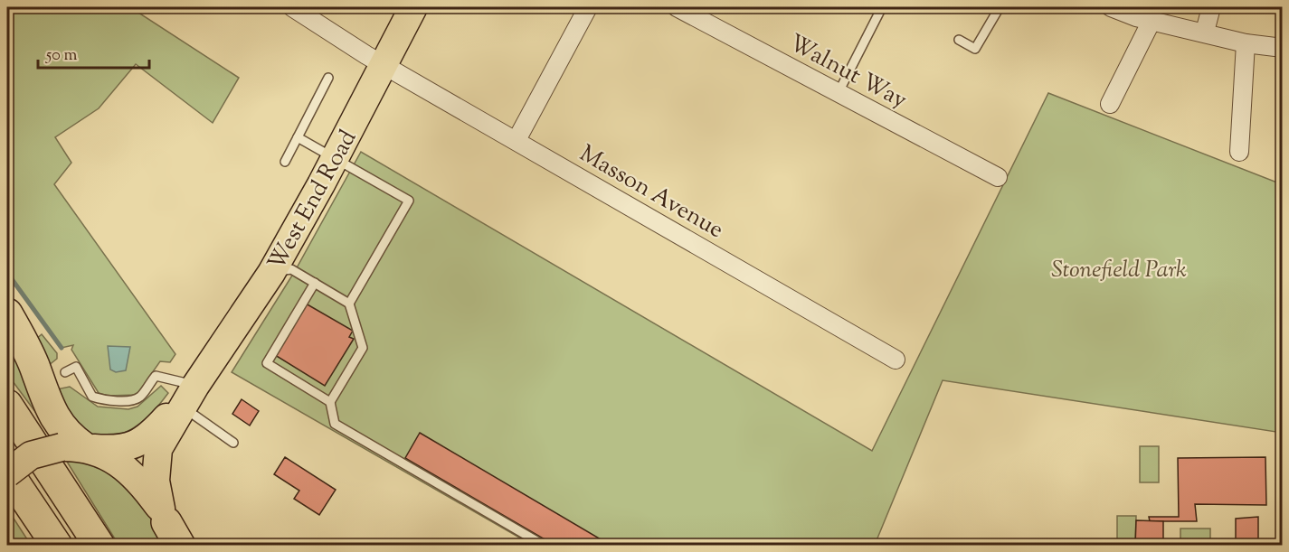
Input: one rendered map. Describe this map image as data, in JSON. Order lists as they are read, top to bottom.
{
  "streets": {
    "main road": ["West End Road"],
    "street": ["Walnut Way", "Masson Avenue"]
  },
  "crossings": [
    ["Masson Avenue", "West End Road"]
  ],
  "parks": ["Stonefield Park"],
  "scale_bar": "50 m"
}
